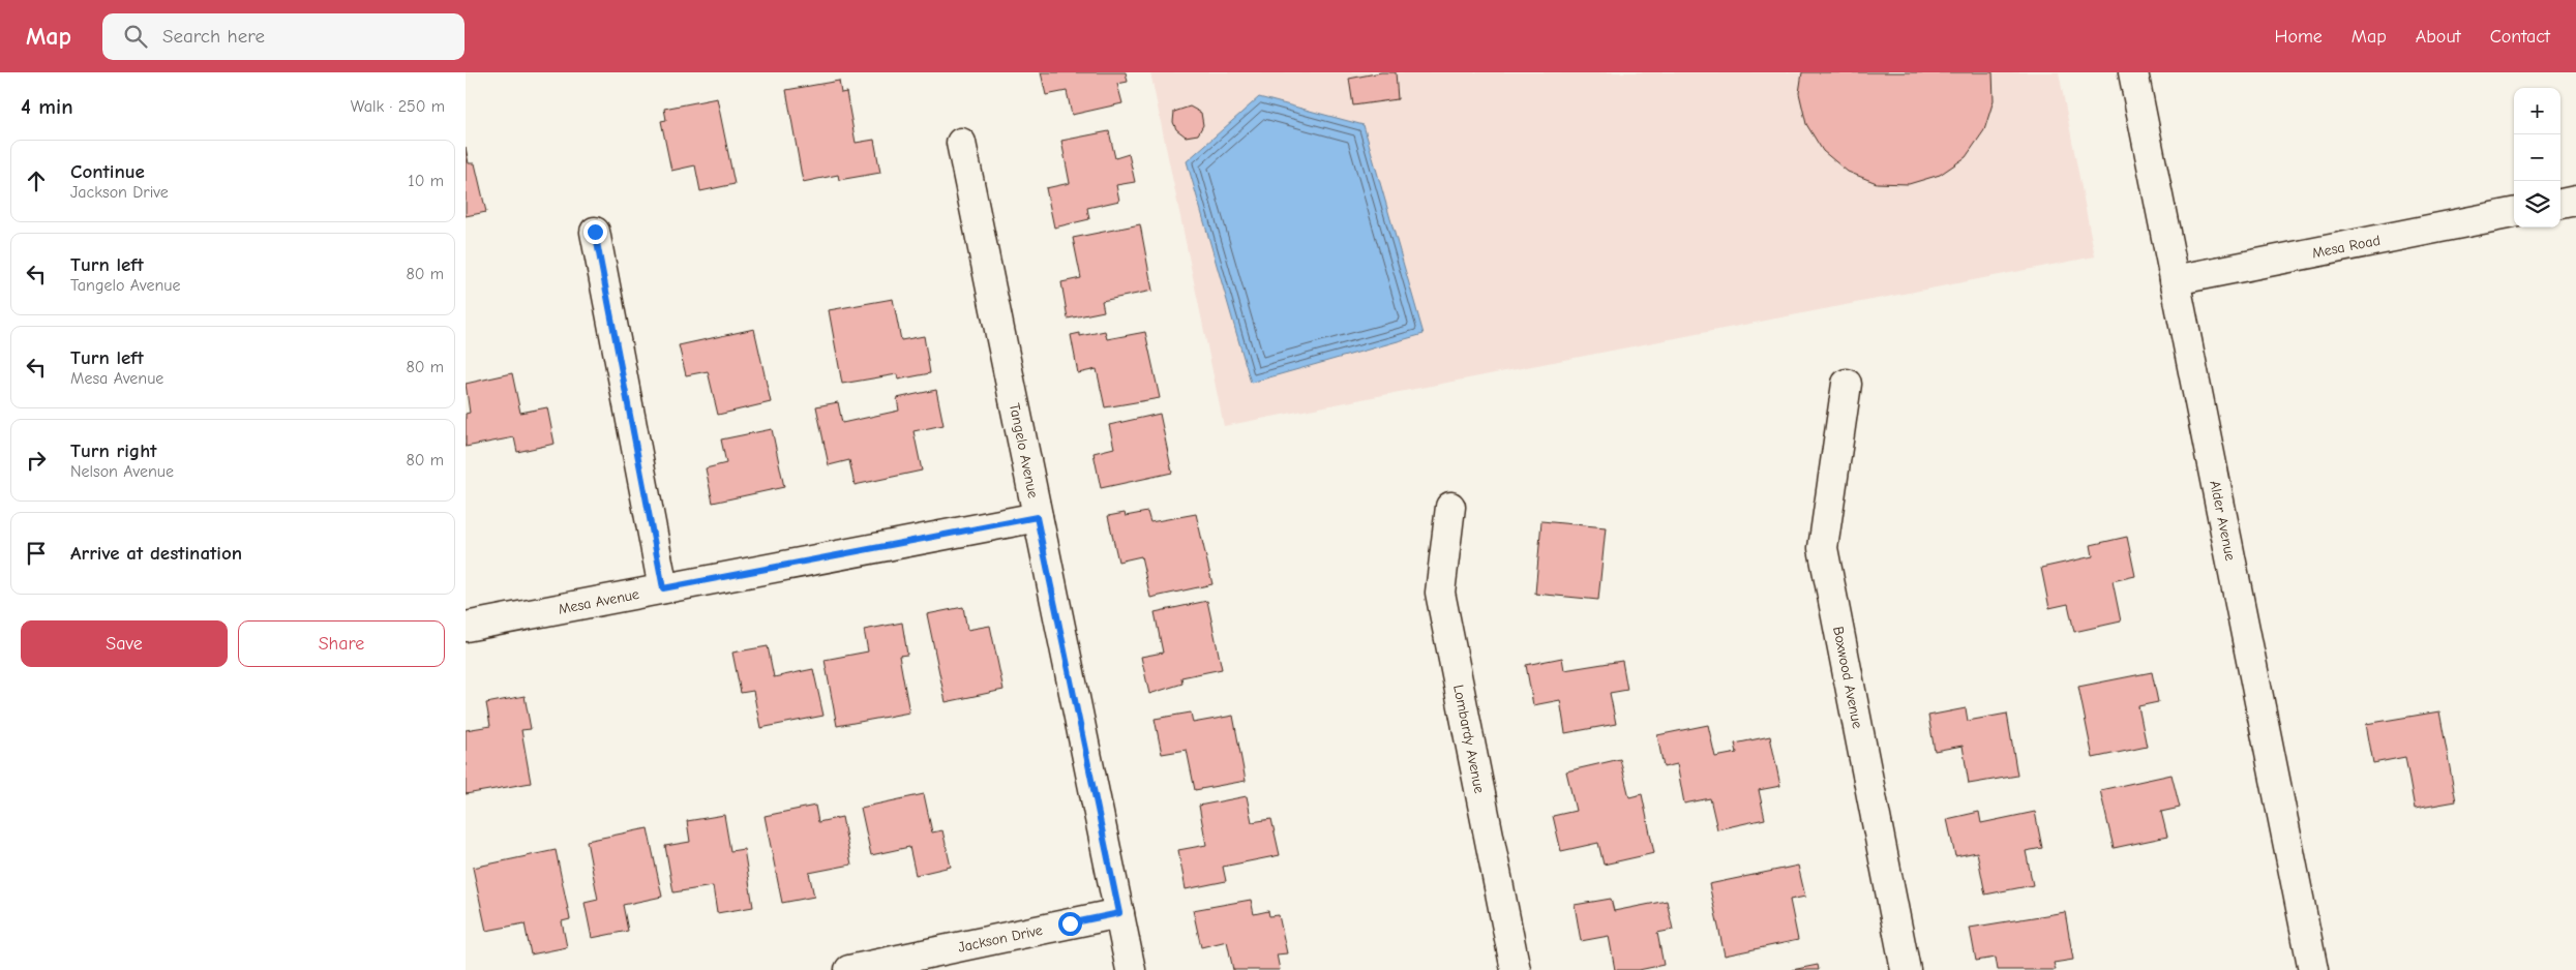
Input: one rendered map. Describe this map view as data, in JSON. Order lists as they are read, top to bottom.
{
  "streets": {
    "street": [
      "Mesa Road",
      "Tangelo Avenue",
      "Alder Avenue",
      "Mesa Avenue",
      "Boxwood Avenue",
      "Lombardy Avenue",
      "Jackson Drive"
    ]
  },
  "crossings": [
    ["Mesa Road", "Alder Avenue"],
    ["Tangelo Avenue", "Mesa Avenue"],
    ["Tangelo Avenue", "Jackson Drive"]
  ],
  "page": {
    "header": "Map",
    "search": "Search here",
    "nav": [
      "Home",
      "Map",
      "About",
      "Contact"
    ],
    "heading": ["4 min", "Walk · 250 m"],
    "map_buttons": ["+", "−"],
    "list": [
      ["Continue", "Jackson Drive", "10 m"],
      ["Turn left", "Tangelo Avenue", "80 m"],
      ["Turn left", "Mesa Avenue", "80 m"],
      ["Turn right", "Nelson Avenue", "80 m"],
      "Arrive at destination"
    ],
    "buttons": ["Save", "Share"]
  }
}
